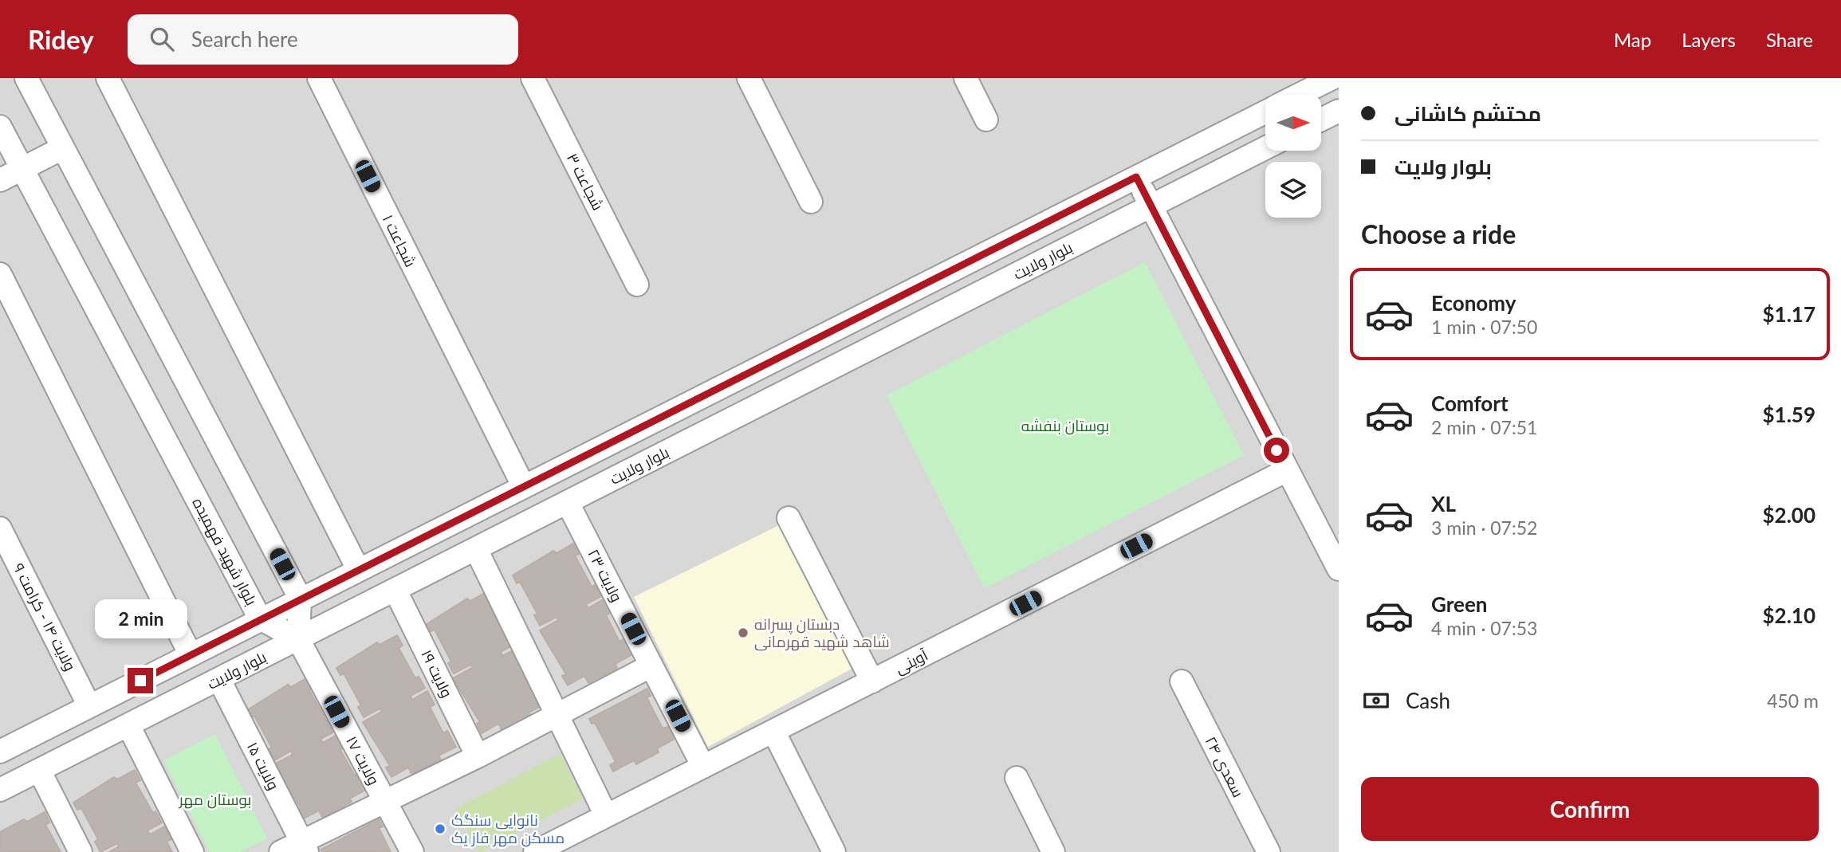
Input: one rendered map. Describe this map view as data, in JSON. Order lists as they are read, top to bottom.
{
  "streets": {
    "street": [
      "شجاعت ۳",
      "شجاعت ۱",
      "بلوار ولایت",
      "بلوار شهید فهمیده",
      "ولایت ۲۳",
      "ولایت ۱۴ - کرامت ۹",
      "آوینی",
      "ولایت ۱۹",
      "ولایت ۱۷",
      "ولایت ۱۵",
      "سعدی ۲۴"
    ]
  },
  "crossings": [
    ["شجاعت ۱", "بلوار ولایت"],
    ["بلوار ولایت", "بلوار شهید فهمیده"],
    ["بلوار ولایت", "ولایت ۲۳"],
    ["بلوار ولایت", "ولایت ۱۴ - کرامت ۹"],
    ["بلوار ولایت", "ولایت ۱۹"],
    ["بلوار ولایت", "ولایت ۱۷"],
    ["بلوار ولایت", "ولایت ۱۵"],
    ["بلوار شهید فهمیده", "ولایت ۱۷"],
    ["ولایت ۲۳", "آوینی"]
  ],
  "parks": ["بوستان بنفشه", "بوستان مهر"],
  "places": ["دبستان پسرانه شاهد شهید قهرمانی", "نانوایی سنگک مسکن مهر فاز یک"],
  "north": "right",
  "page": {
    "header": "Ridey",
    "search": "Search here",
    "nav": ["Map", "Layers", "Share"],
    "banner": ["محتشم کاشانی", "بلوار ولایت"],
    "heading": "Choose a ride",
    "list": [
      {
        "name": "Economy",
        "note": "1 min · 07:50",
        "value": "$1.17"
      },
      {
        "name": "Comfort",
        "note": "2 min · 07:51",
        "value": "$1.59"
      },
      {
        "name": "XL",
        "note": "3 min · 07:52",
        "value": "$2.00"
      },
      {
        "name": "Green",
        "note": "4 min · 07:53",
        "value": "$2.10"
      }
    ],
    "bubble": "2 min",
    "pay": ["Cash", "450 m"],
    "buttons": "Confirm"
  }
}
